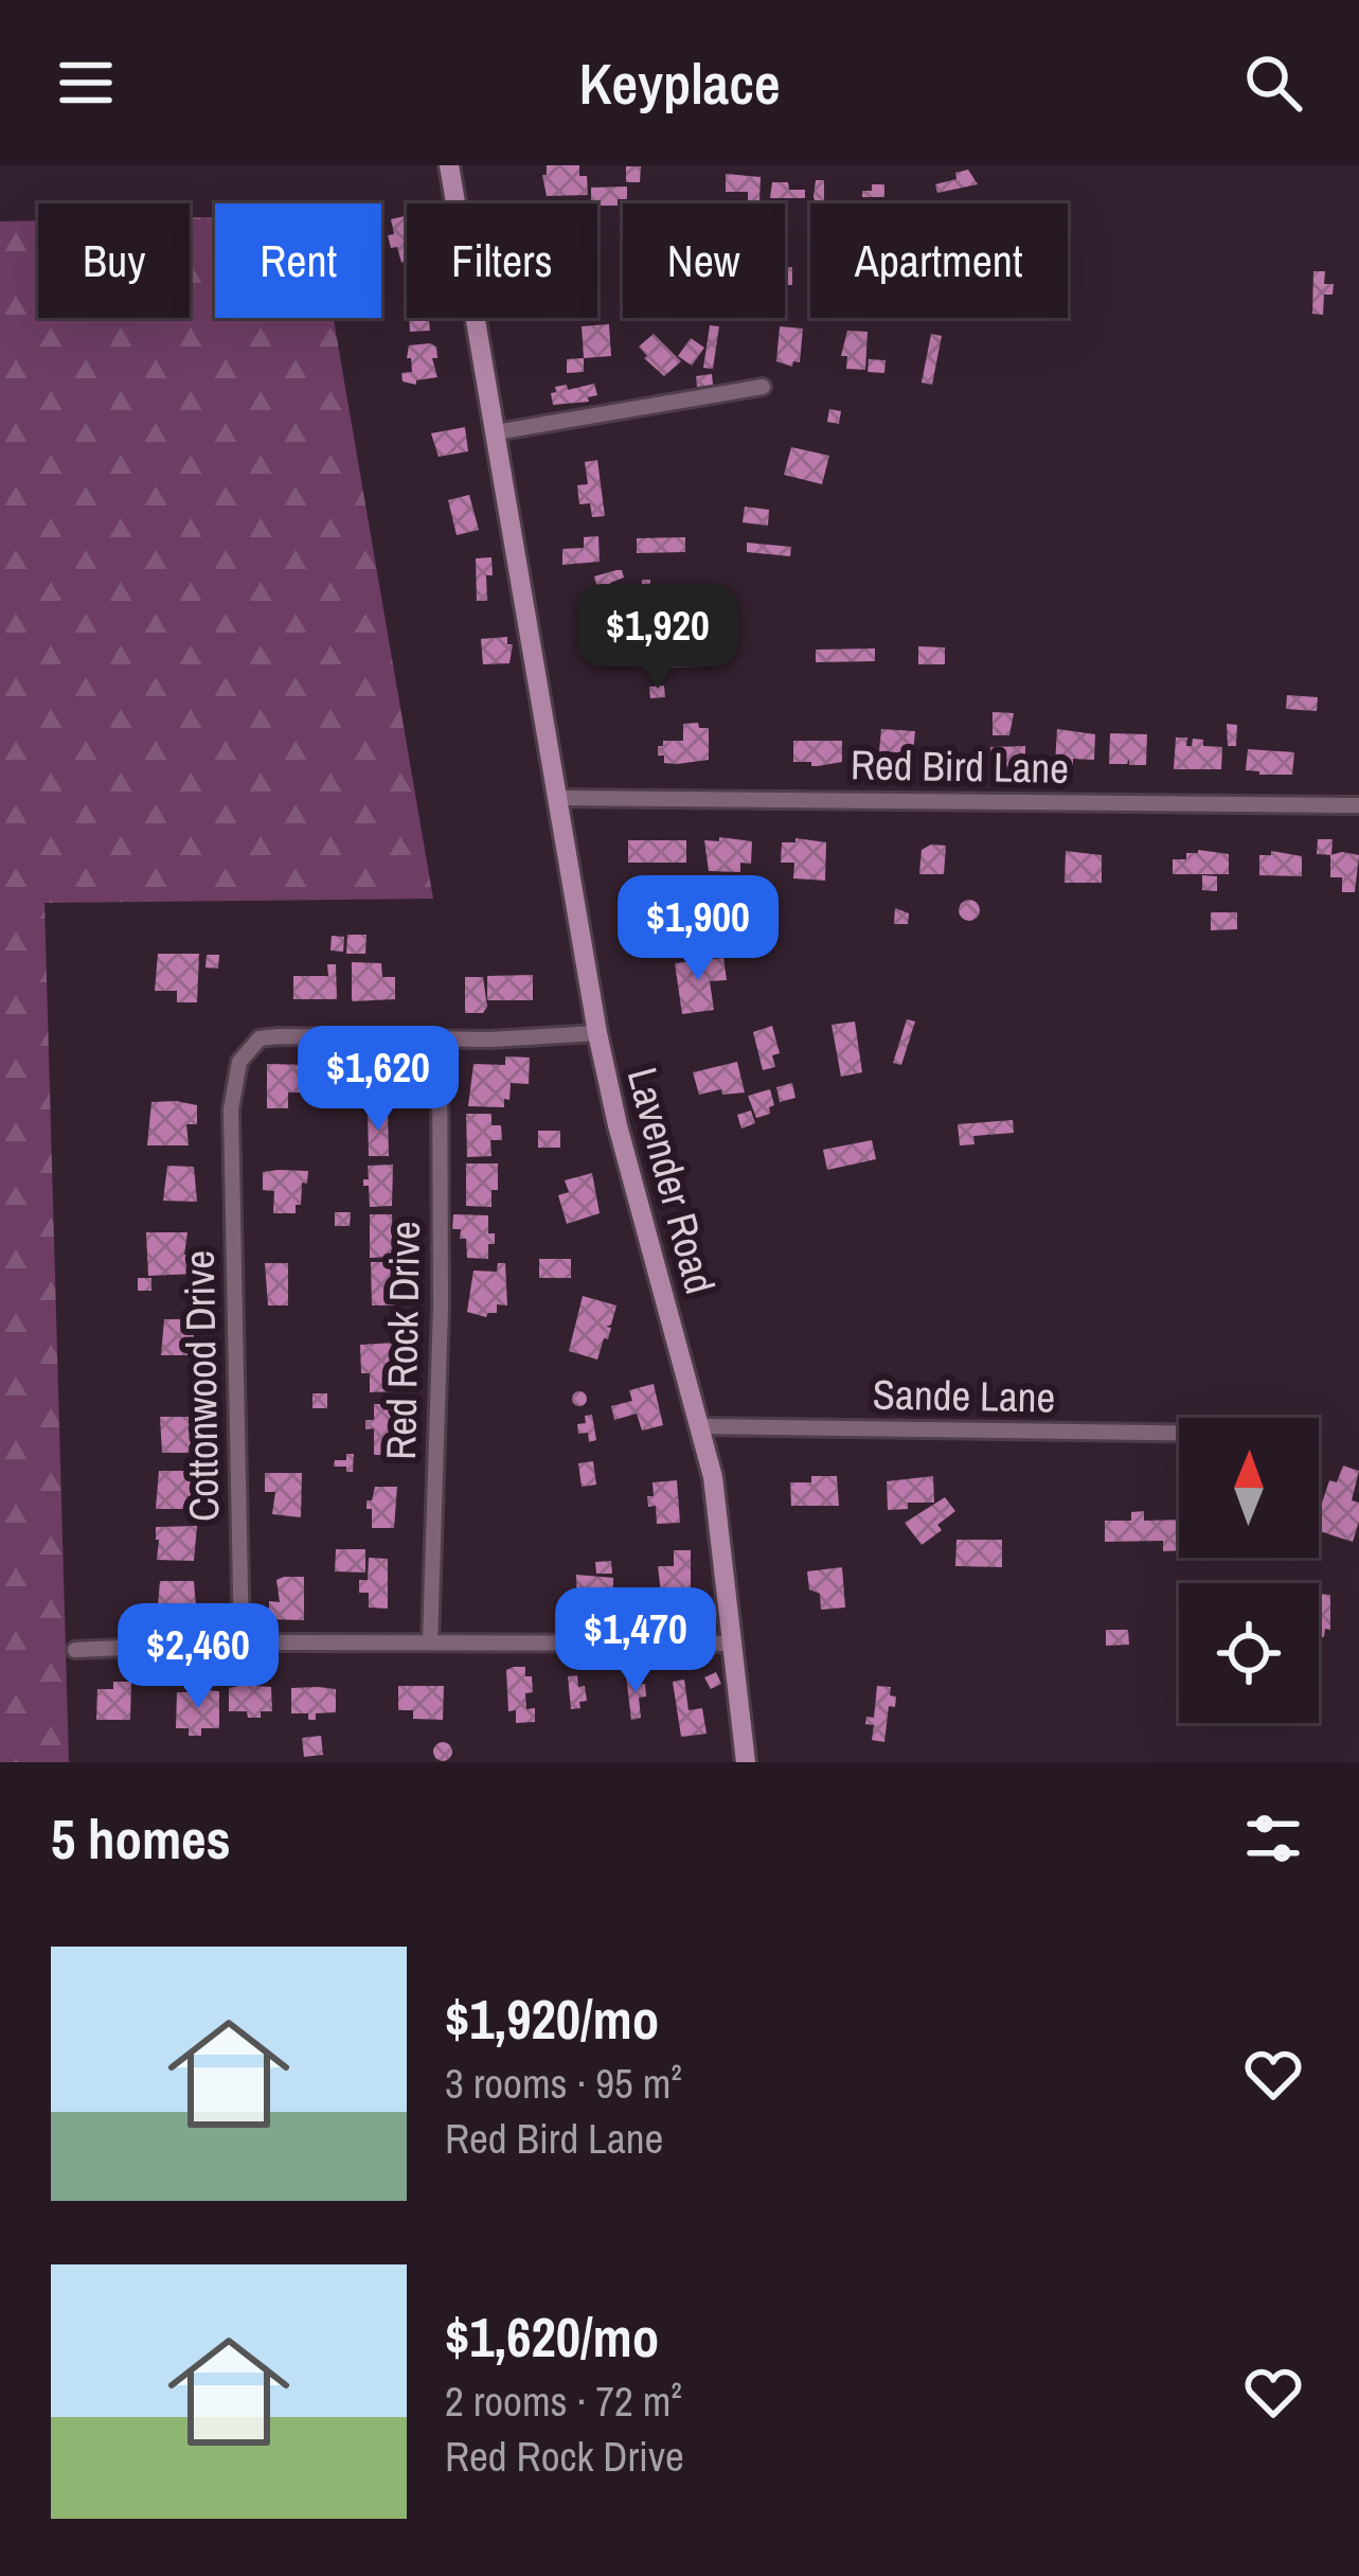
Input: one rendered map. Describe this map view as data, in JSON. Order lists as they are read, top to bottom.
{
  "streets": {
    "street": [
      "Red Bird Lane",
      "Lavender Road",
      "Red Rock Drive",
      "Cottonwood Drive",
      "Sande Lane"
    ]
  },
  "crossings": [
    ["Red Bird Lane", "Lavender Road"],
    ["Lavender Road", "Sande Lane"],
    ["Red Rock Drive", "Cottonwood Drive"]
  ],
  "north": "top",
  "page": {
    "header": "Keyplace",
    "chip": [
      "Buy",
      "Rent",
      "Filters",
      "New",
      "Apartment"
    ],
    "price": [
      "$1,920",
      "$1,900",
      "$1,620",
      "$1,470",
      "$2,460"
    ],
    "heading": "5 homes",
    "list": [
      {
        "name": "$1,920/mo",
        "note": "3 rooms · 95 m² · Red Bird Lane"
      },
      {
        "name": "$1,620/mo",
        "note": "2 rooms · 72 m² · Red Rock Drive"
      }
    ]
  }
}
